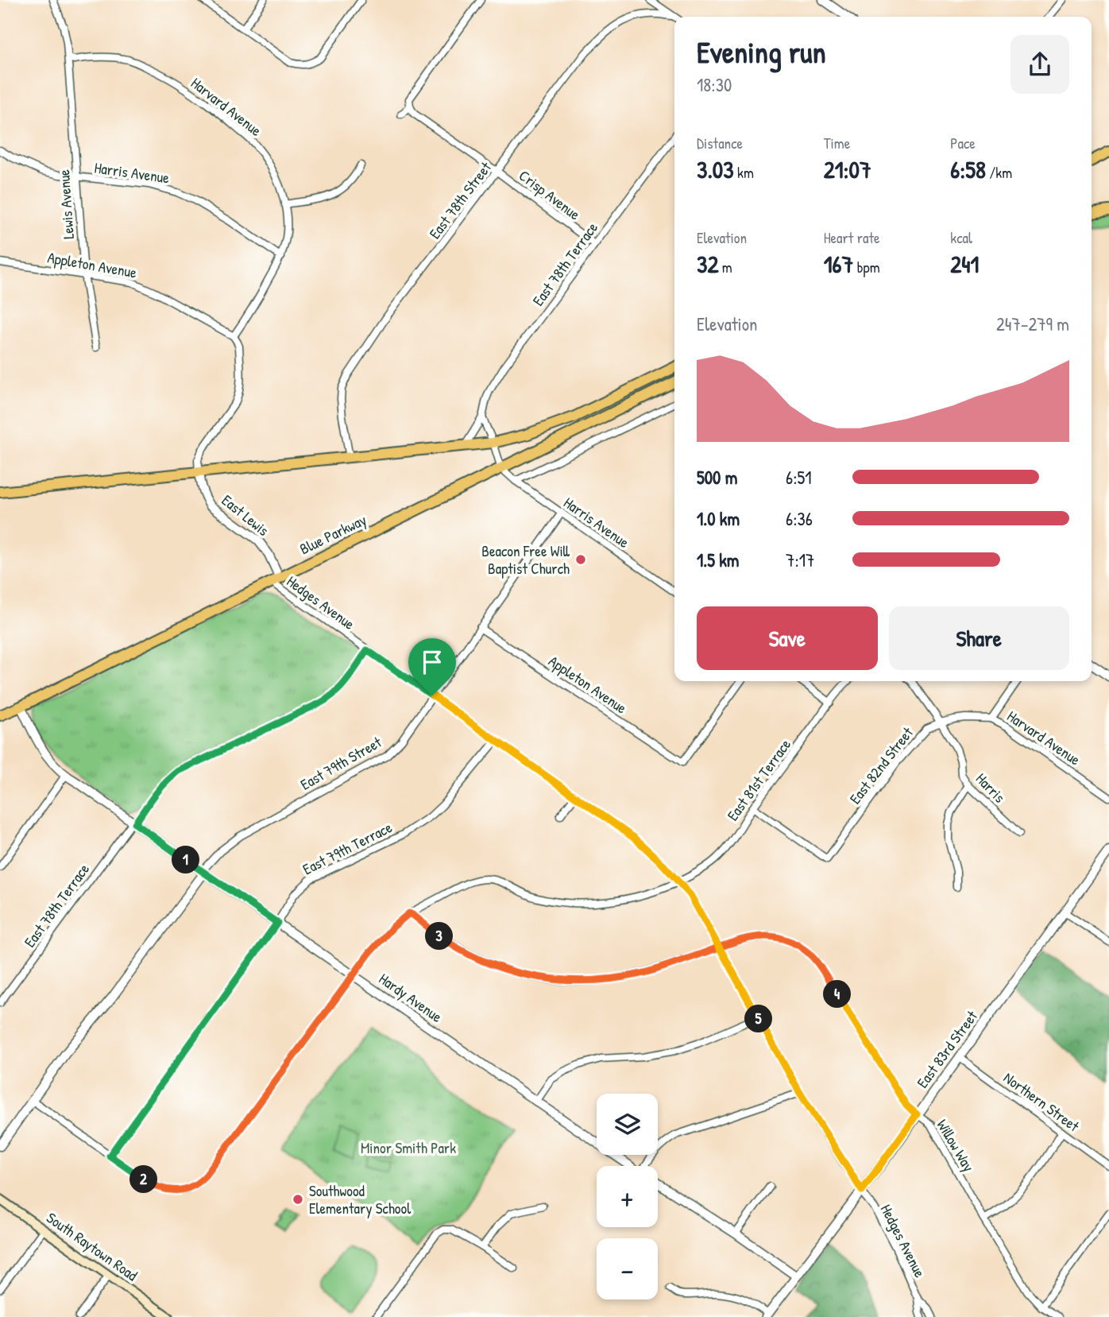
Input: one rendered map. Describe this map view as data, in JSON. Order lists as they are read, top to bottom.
{
  "streets": {
    "highway": ["Blue Parkway"],
    "main road": ["South Raytown Road"],
    "street": [
      "Harvard Avenue",
      "Harris Avenue",
      "Crisp Avenue",
      "East 78th Street",
      "Lewis Avenue",
      "East 78th Terrace",
      "Appleton Avenue",
      "East Lewis",
      "Hedges Avenue",
      "East 79th Street",
      "East 82nd Street",
      "East 81st Terrace",
      "Harris",
      "East 79th Terrace",
      "Hardy Avenue",
      "East 83rd Street",
      "Northern Street",
      "Willow Way"
    ]
  },
  "crossings": [
    ["Harvard Avenue", "Harris Avenue"],
    ["Harvard Avenue", "Lewis Avenue"],
    ["Harvard Avenue", "Appleton Avenue"],
    ["Harvard Avenue", "East 82nd Street"],
    ["Harris Avenue", "Lewis Avenue"],
    ["Harris Avenue", "Blue Parkway"],
    ["Harris Avenue", "East 79th Street"],
    ["Crisp Avenue", "East 78th Street"],
    ["Crisp Avenue", "East 78th Terrace"],
    ["Lewis Avenue", "Appleton Avenue"],
    ["East 78th Terrace", "Hedges Avenue"],
    ["East 78th Terrace", "Hardy Avenue"],
    ["Appleton Avenue", "East 79th Street"],
    ["East Lewis", "Blue Parkway"],
    ["East Lewis", "Hedges Avenue"],
    ["Blue Parkway", "Hedges Avenue"],
    ["Blue Parkway", "Hardy Avenue"],
    ["Hedges Avenue", "East 79th Street"],
    ["Hedges Avenue", "East 81st Terrace"],
    ["Hedges Avenue", "East 79th Terrace"],
    ["Hedges Avenue", "East 83rd Street"],
    ["Hedges Avenue", "Willow Way"],
    ["East 79th Street", "Hardy Avenue"],
    ["East 82nd Street", "East 81st Terrace"],
    ["East 82nd Street", "Harris"],
    ["East 81st Terrace", "East 79th Terrace"],
    ["East 81st Terrace", "Hardy Avenue"],
    ["East 81st Terrace", "Willow Way"],
    ["East 79th Terrace", "Hardy Avenue"],
    ["Hardy Avenue", "East 83rd Street"],
    ["East 83rd Street", "Northern Street"],
    ["East 83rd Street", "Willow Way"]
  ],
  "parks": ["Minor Smith Park"],
  "places": ["Beacon Free Will Baptist Church", "Southwood Elementary School"],
  "page": {
    "heading": ["Evening run", "18:30"],
    "stats": [
      ["Distance", "3.03 km"],
      ["Time", "21:07"],
      ["Pace", "6:58 /km"],
      ["Elevation", "32 m"],
      ["Heart rate", "167 bpm"],
      ["kcal", "241"]
    ],
    "chart": ["Elevation", "247–279 m"],
    "list": [
      {
        "name": "500 m",
        "note": "6:51"
      },
      {
        "name": "1.0 km",
        "note": "6:36"
      },
      {
        "name": "1.5 km",
        "note": "7:17"
      }
    ],
    "buttons": ["Save", "Share"],
    "pins": [
      "1",
      "3",
      "4",
      "5",
      "2"
    ],
    "map_buttons": ["+", "−"]
  }
}
